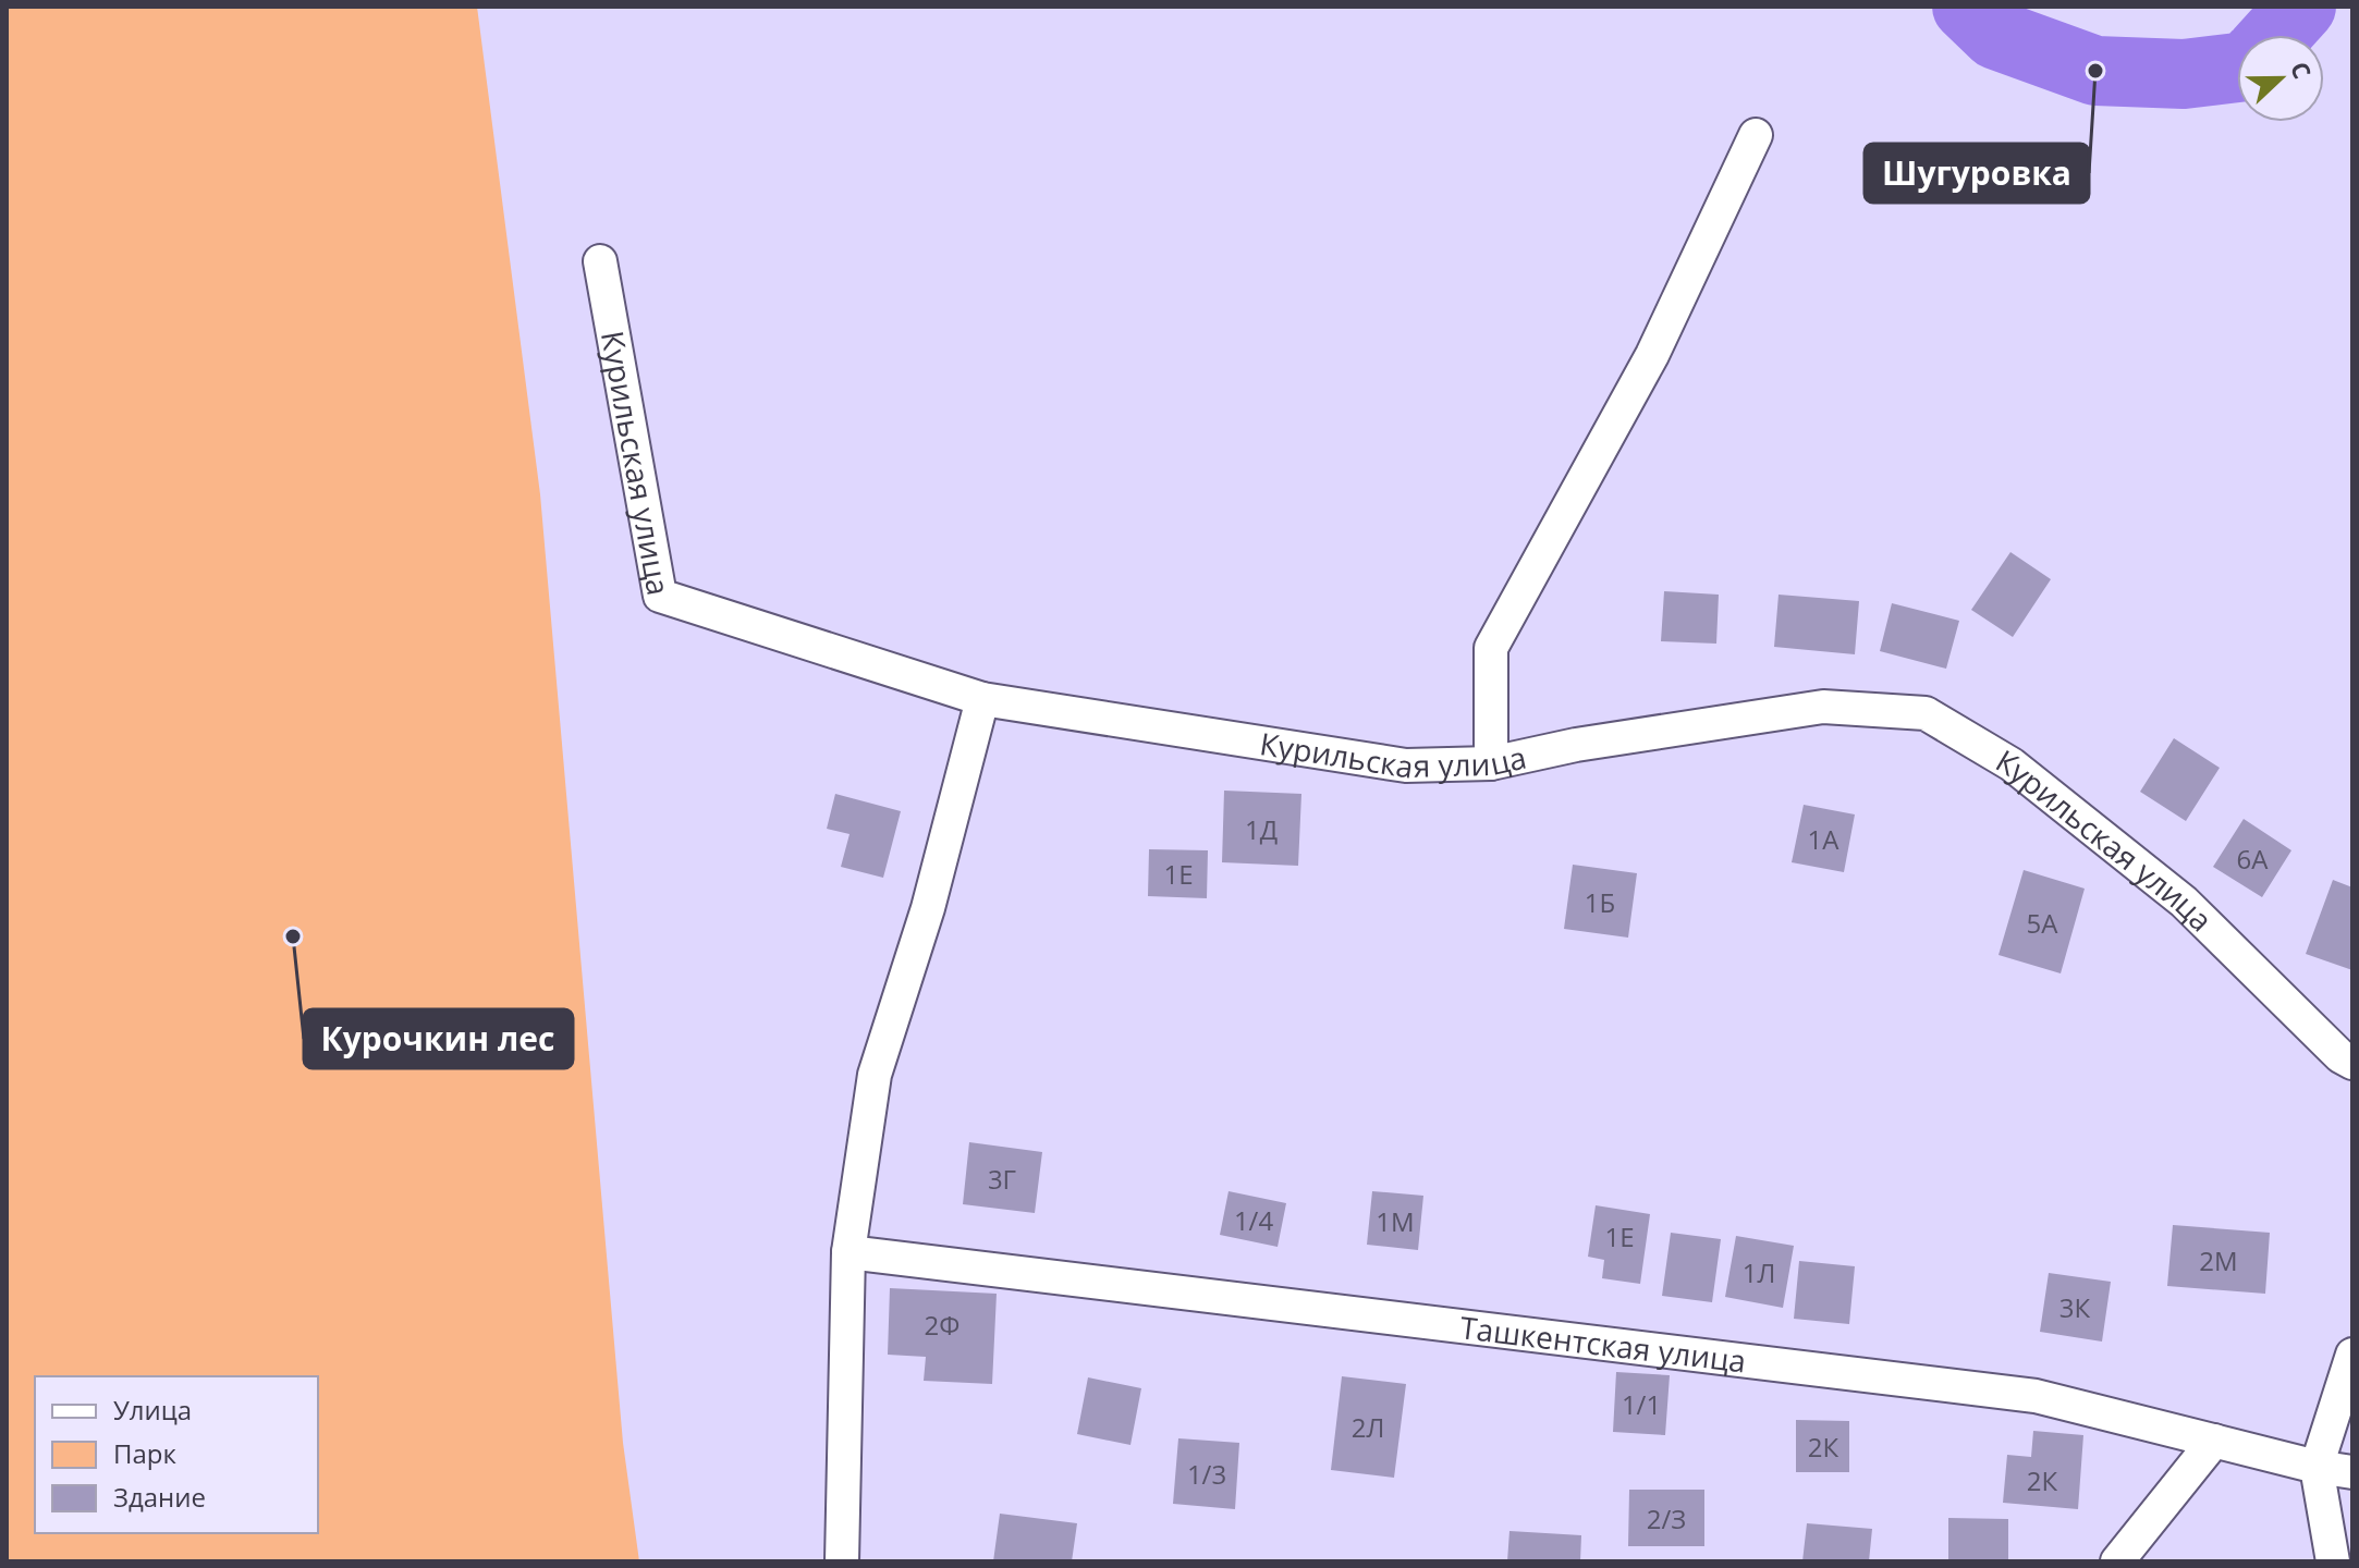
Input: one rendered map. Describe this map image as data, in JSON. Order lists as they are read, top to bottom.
{
  "streets": {
    "street": ["Курильская улица", "Ташкентская улица"]
  },
  "places": ["Шугуровка", "Курочкин лес"],
  "house_numbers": [
    "1Д",
    "1А",
    "6А",
    "1Е",
    "1Б",
    "5А",
    "3Г",
    "1/4",
    "1М",
    "1Е",
    "2М",
    "1Л",
    "3К",
    "2Ф",
    "1/1",
    "2Л",
    "2К",
    "1/3",
    "2К",
    "2/З"
  ],
  "legend": ["Улица", "Парк", "Здание"],
  "north": "right"
}
